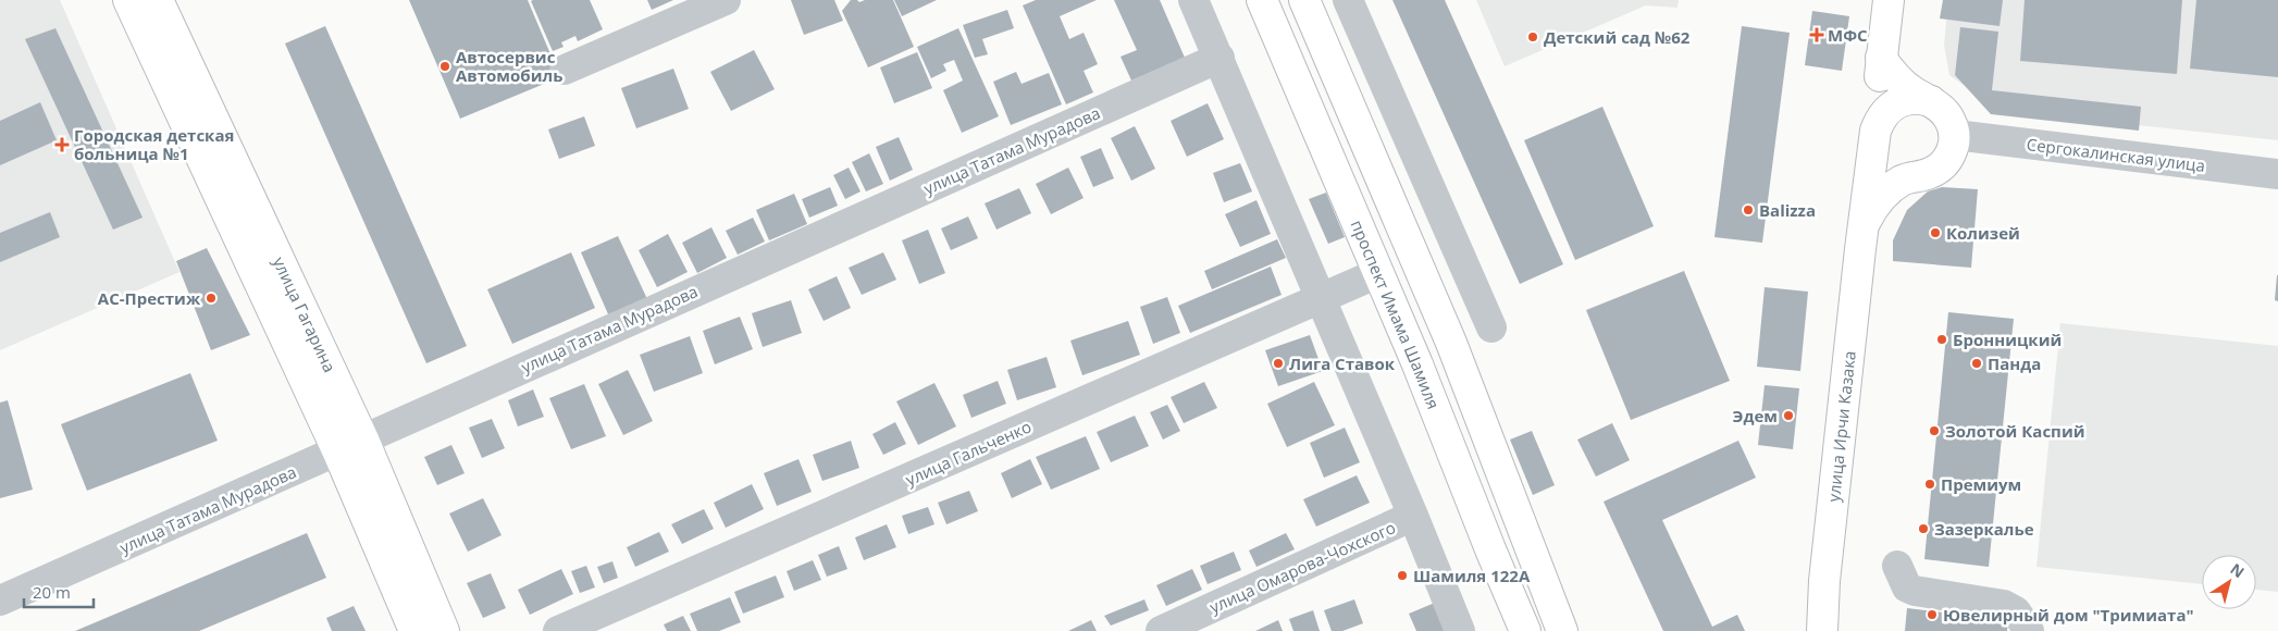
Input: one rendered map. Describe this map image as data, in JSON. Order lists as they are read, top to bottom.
{
  "streets": {
    "main road": ["улица Гагарина", "проспект Имама Шамиля", "улица Ирчи Казака"],
    "street": [
      "улица Татама Мурадова",
      "Сергокалинская улица",
      "улица Гальченко",
      "улица Омарова-Чохского"
    ]
  },
  "crossings": [
    ["улица Татама Мурадова", "улица Гагарина"],
    ["Сергокалинская улица", "улица Ирчи Казака"],
    ["проспект Имама Шамиля", "улица Гальченко"]
  ],
  "places": {
    "health": ["МФС", "Городская детская больница №1"],
    "other": [
      "Детский сад №62",
      "Автосервис Автомобиль",
      "Balizza",
      "Колизей",
      "АС-Престиж",
      "Бронницкий",
      "Лига Ставок",
      "Панда",
      "Эдем",
      "Золотой Каспий",
      "Премиум",
      "Зазеркалье",
      "Шамиля 122А",
      "Ювелирный дом \"Тримиата\""
    ]
  },
  "scale_bar": "20 m",
  "north": "top right"
}
